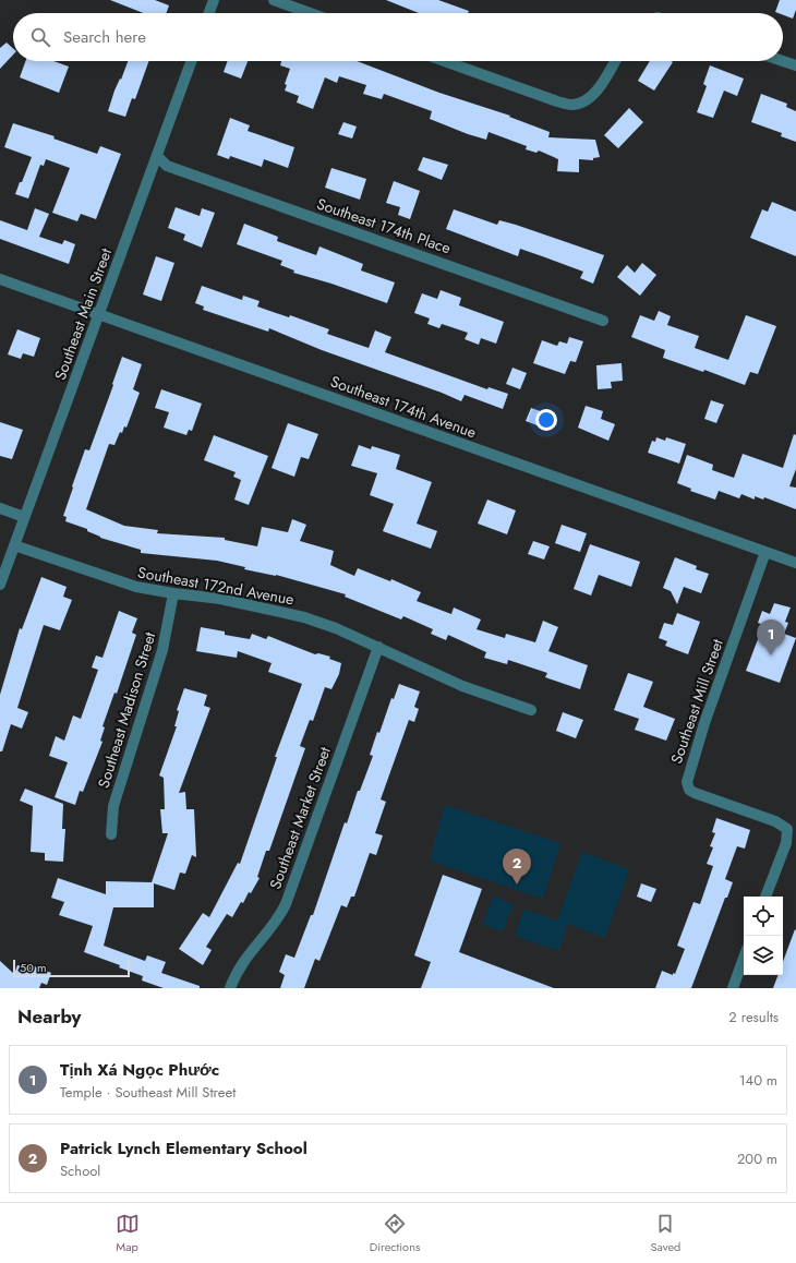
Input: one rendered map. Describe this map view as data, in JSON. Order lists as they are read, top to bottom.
{
  "streets": {
    "street": [
      "Southeast 174th Place",
      "Southeast Main Street",
      "Southeast 174th Avenue",
      "Southeast 172nd Avenue",
      "Southeast Mill Street",
      "Southeast Madison Street",
      "Southeast Market Street"
    ]
  },
  "crossings": [
    ["Southeast 174th Place", "Southeast Main Street"],
    ["Southeast Main Street", "Southeast 174th Avenue"],
    ["Southeast Main Street", "Southeast 172nd Avenue"],
    ["Southeast 174th Avenue", "Southeast Mill Street"],
    ["Southeast 172nd Avenue", "Southeast Madison Street"],
    ["Southeast 172nd Avenue", "Southeast Market Street"]
  ],
  "scale_bar": "50 m",
  "page": {
    "search": "Search here",
    "pins": ["1", "2"],
    "scale": "50 m",
    "heading": ["Nearby", "2 results"],
    "list": [
      {
        "mark": "1",
        "name": "Tịnh Xá Ngọc Phước",
        "note": "Temple · Southeast Mill Street",
        "value": "140 m"
      },
      {
        "mark": "2",
        "name": "Patrick Lynch Elementary School",
        "note": "School",
        "value": "200 m"
      }
    ],
    "nav": ["Map", "Directions", "Saved"]
  }
}
